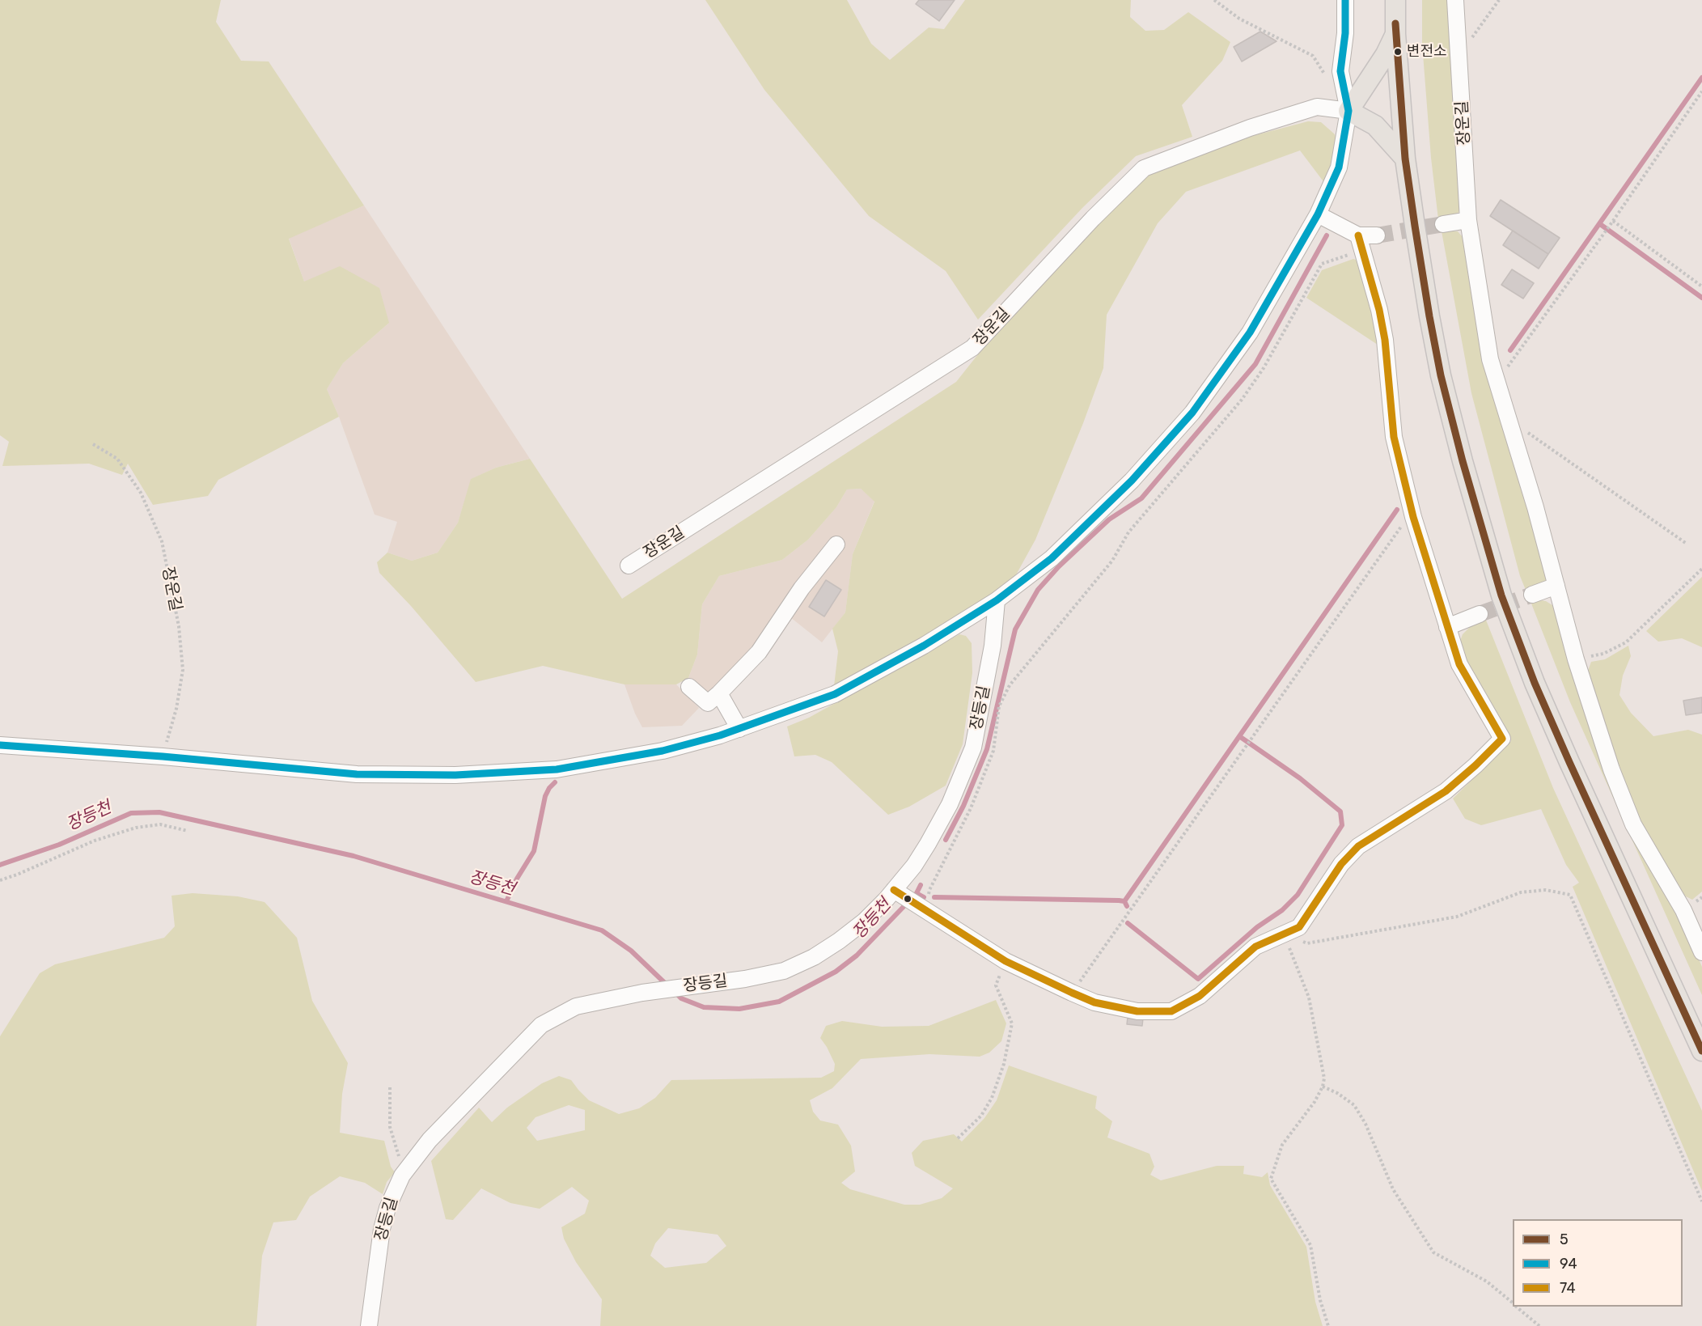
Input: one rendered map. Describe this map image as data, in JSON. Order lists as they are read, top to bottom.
{
  "streets": {
    "street": ["장운길", "장등길"]
  },
  "water": ["장등천"],
  "places": ["변전소"],
  "lines": ["transit line 94", "transit line 5", "transit line 74"],
  "legend": ["5", "94", "74"]
}
